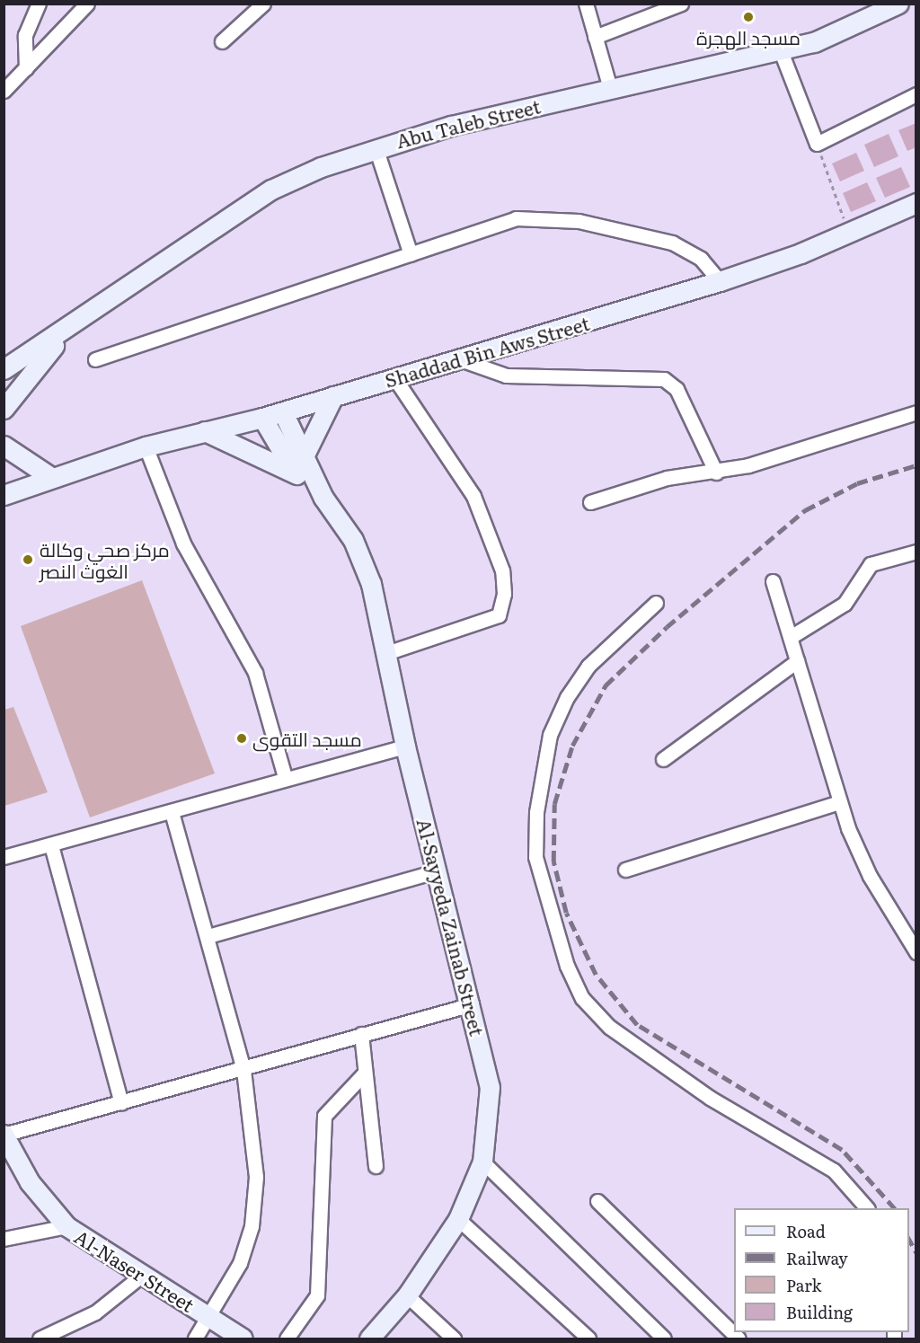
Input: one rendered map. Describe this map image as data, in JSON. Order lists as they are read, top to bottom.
{
  "streets": {
    "street": [
      "Abu Taleb Street",
      "Shaddad Bin Aws Street",
      "Al-Sayyeda Zainab Street",
      "Al-Naser Street"
    ]
  },
  "crossings": [
    ["Shaddad Bin Aws Street", "Al-Sayyeda Zainab Street"]
  ],
  "places": ["مسجد الهجرة", "مركز صحي وكالة الغوث النصر", "مسجد التقوى"],
  "legend": [
    "Road",
    "Railway",
    "Park",
    "Building"
  ]
}
